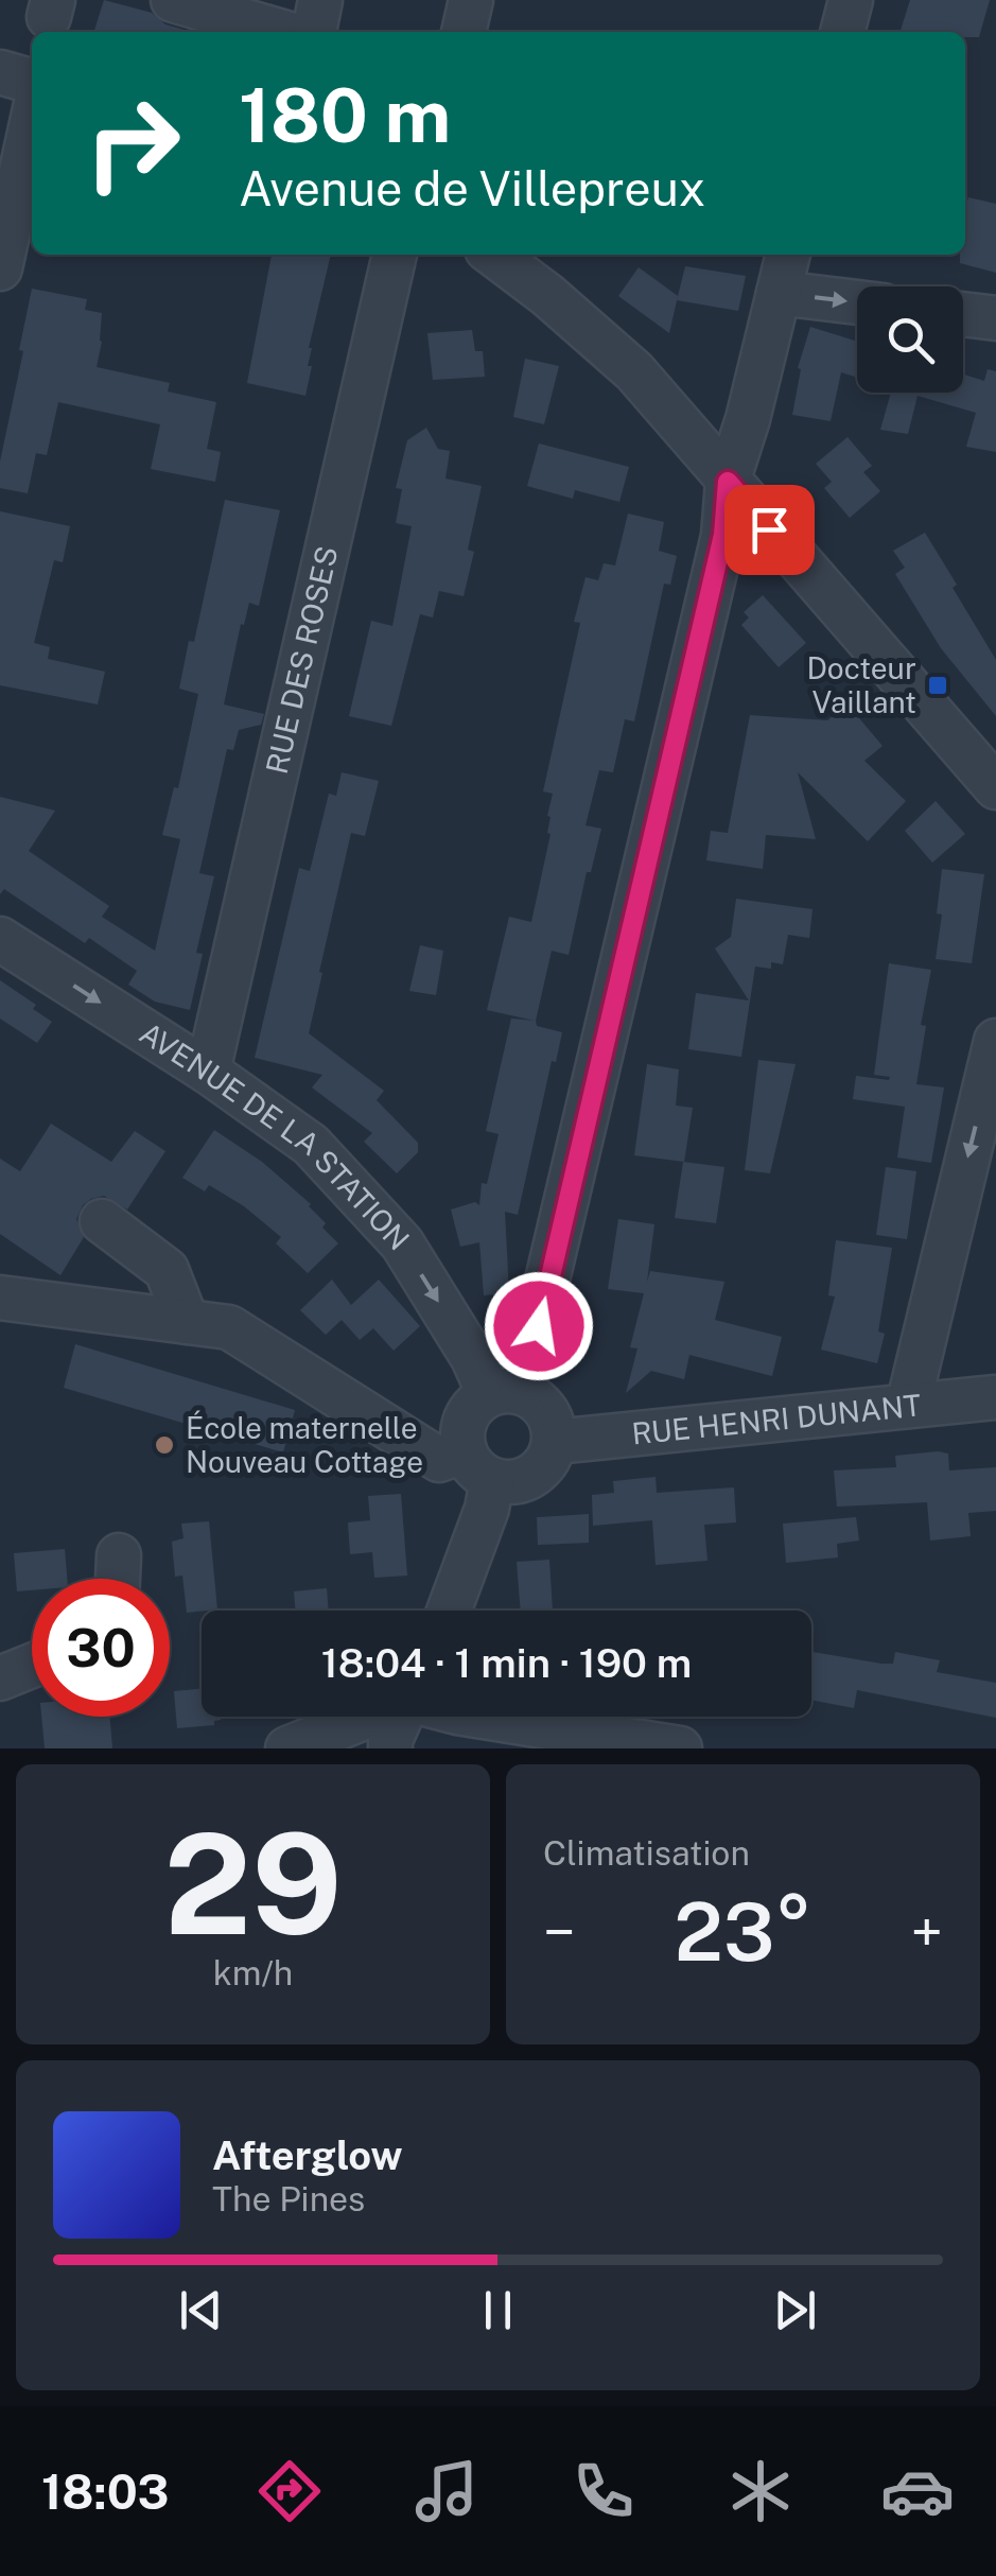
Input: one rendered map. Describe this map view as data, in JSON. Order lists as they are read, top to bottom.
{
  "streets": {
    "street": ["RUE DES ROSES", "AVENUE DE LA STATION", "RUE HENRI DUNANT"]
  },
  "crossings": [
    ["RUE DES ROSES", "AVENUE DE LA STATION"],
    ["AVENUE DE LA STATION", "RUE HENRI DUNANT"]
  ],
  "places": {
    "transit": ["Docteur Vaillant"],
    "other": ["École maternelle Nouveau Cottage"]
  },
  "page": {
    "turn": ["180 m", "Avenue de Villepreux"],
    "limit": "30",
    "trip": "18:04 · 1 min · 190 m",
    "tile": [
      ["29", "km/h"],
      "Climatisation"
    ],
    "heat": ["−", "23°", "+"],
    "song": ["Afterglow", "The Pines"],
    "tabs": "18:03"
  }
}
